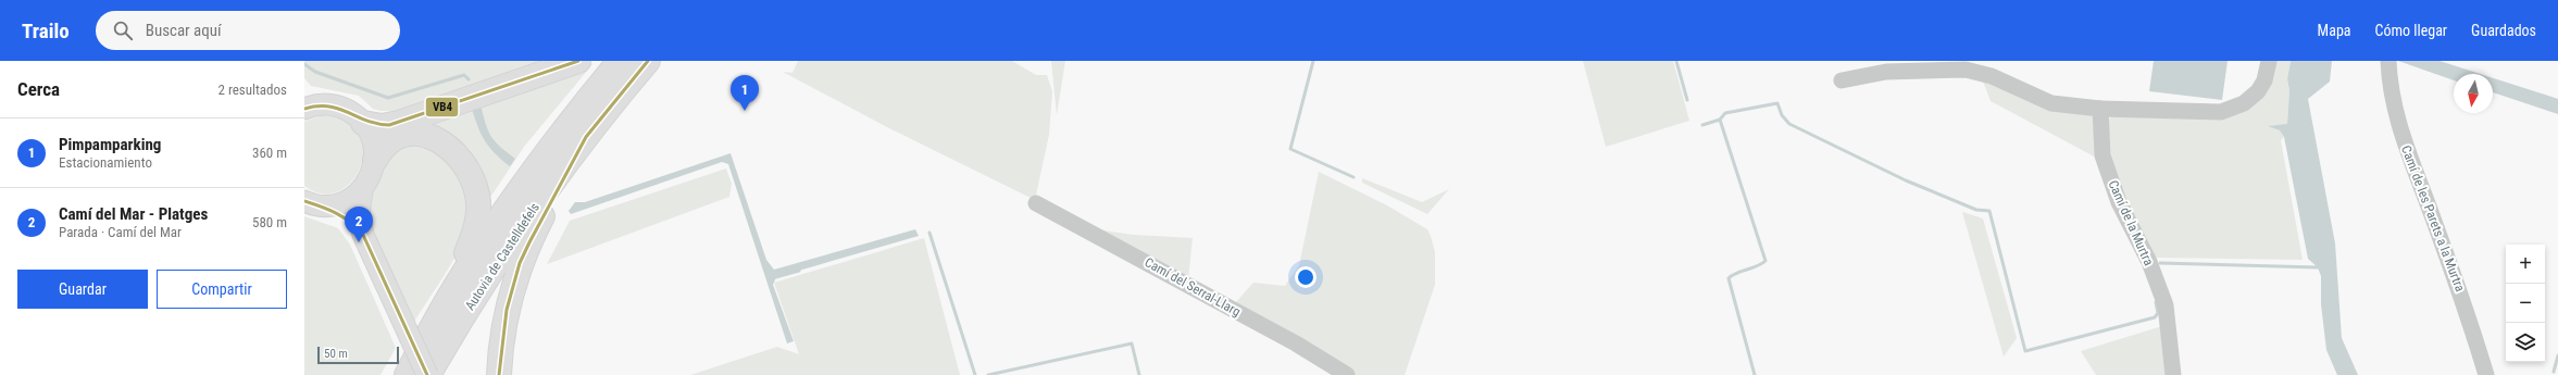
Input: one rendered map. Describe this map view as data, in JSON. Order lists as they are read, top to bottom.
{
  "streets": {
    "highway": ["Autovia de Castelldefels"],
    "street": ["Camí de les Parets a la Murtra", "Camí de la Murtra", "Camí del Serral-Llarg"]
  },
  "lines": ["transit line VB4"],
  "scale_bar": "50 m",
  "north": "bottom",
  "page": {
    "header": "Trailo",
    "search": "Buscar aquí",
    "nav": ["Mapa", "Cómo llegar", "Guardados"],
    "heading": ["Cerca", "2 resultados"],
    "pins": ["1", "2"],
    "list": [
      {
        "mark": "1",
        "name": "Pimpamparking",
        "note": "Estacionamiento",
        "value": "360 m"
      },
      {
        "mark": "2",
        "name": "Camí del Mar - Platges",
        "note": "Parada · Camí del Mar",
        "value": "580 m"
      }
    ],
    "map_buttons": ["+", "−"],
    "buttons": ["Guardar", "Compartir"],
    "scale": "50 m"
  }
}
